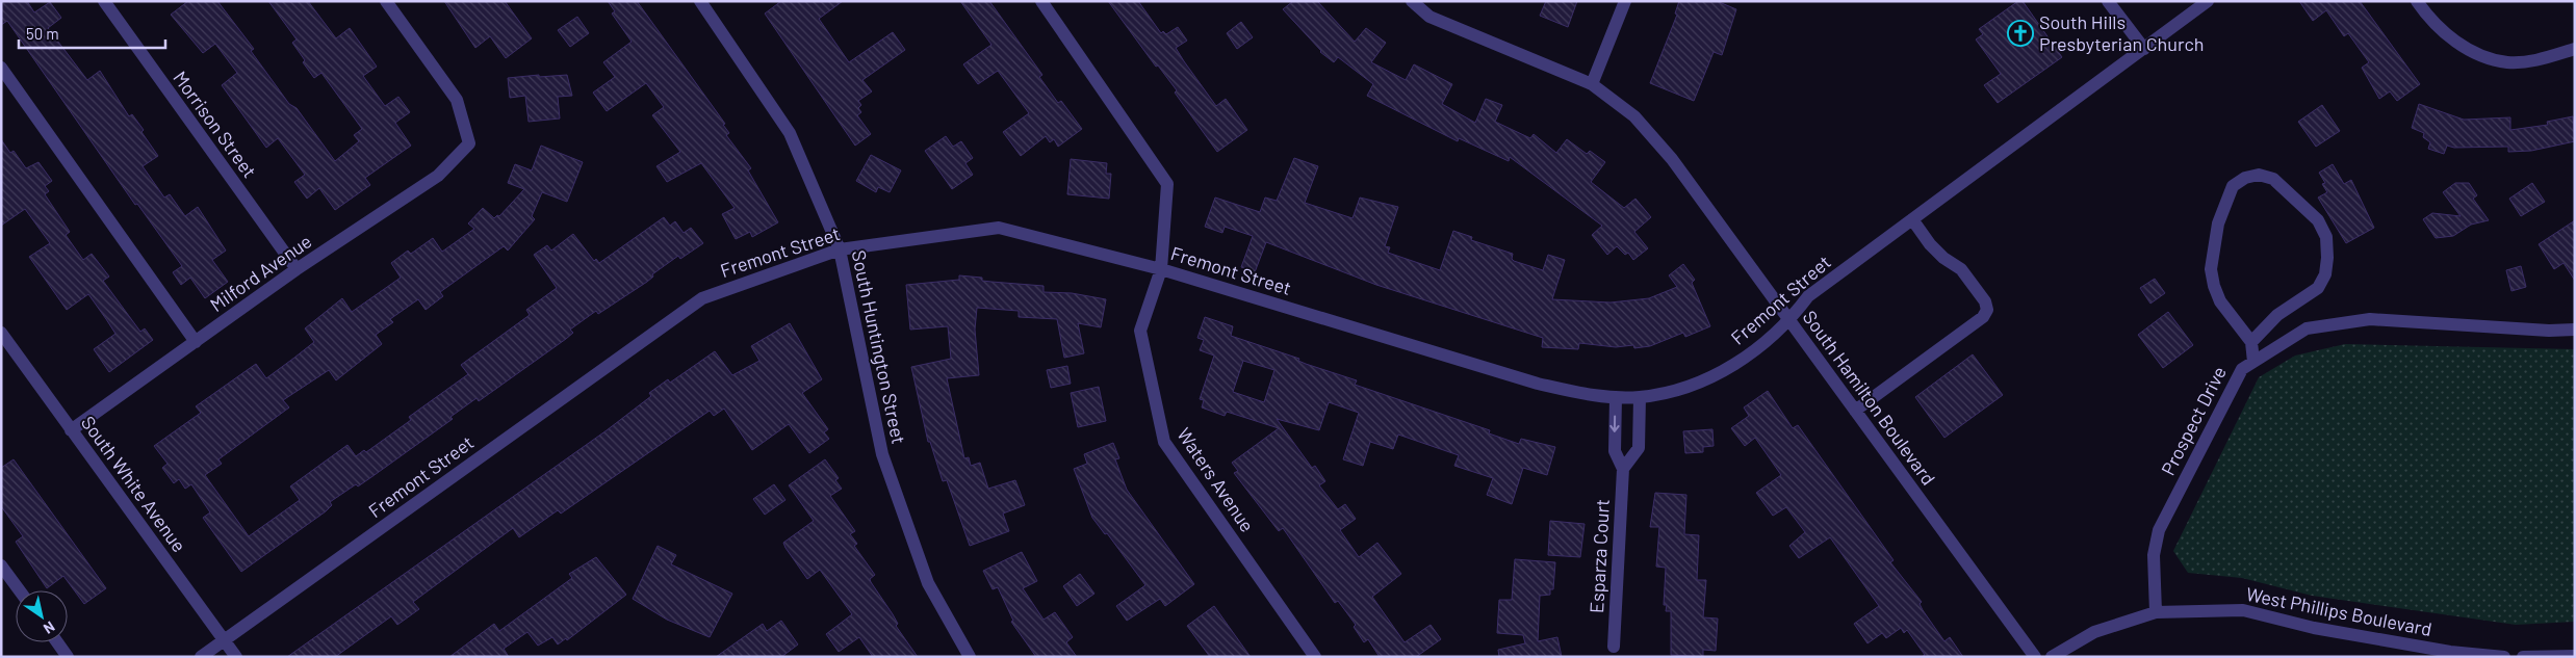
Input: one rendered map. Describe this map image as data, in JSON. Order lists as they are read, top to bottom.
{
  "streets": {
    "street": [
      "Morrison Street",
      "Fremont Street",
      "Milford Avenue",
      "South Huntington Street",
      "South Hamilton Boulevard",
      "Prospect Drive",
      "Waters Avenue",
      "South White Avenue",
      "Esparza Court",
      "West Phillips Boulevard"
    ]
  },
  "crossings": [
    ["Morrison Street", "Milford Avenue"],
    ["Fremont Street", "South Huntington Street"],
    ["Fremont Street", "South Hamilton Boulevard"],
    ["Fremont Street", "Waters Avenue"],
    ["Fremont Street", "South White Avenue"],
    ["Fremont Street", "Esparza Court"],
    ["Milford Avenue", "South White Avenue"],
    ["Prospect Drive", "West Phillips Boulevard"]
  ],
  "places": {
    "church": ["South Hills Presbyterian Church"]
  },
  "scale_bar": "50 m",
  "north": "bottom right"
}
